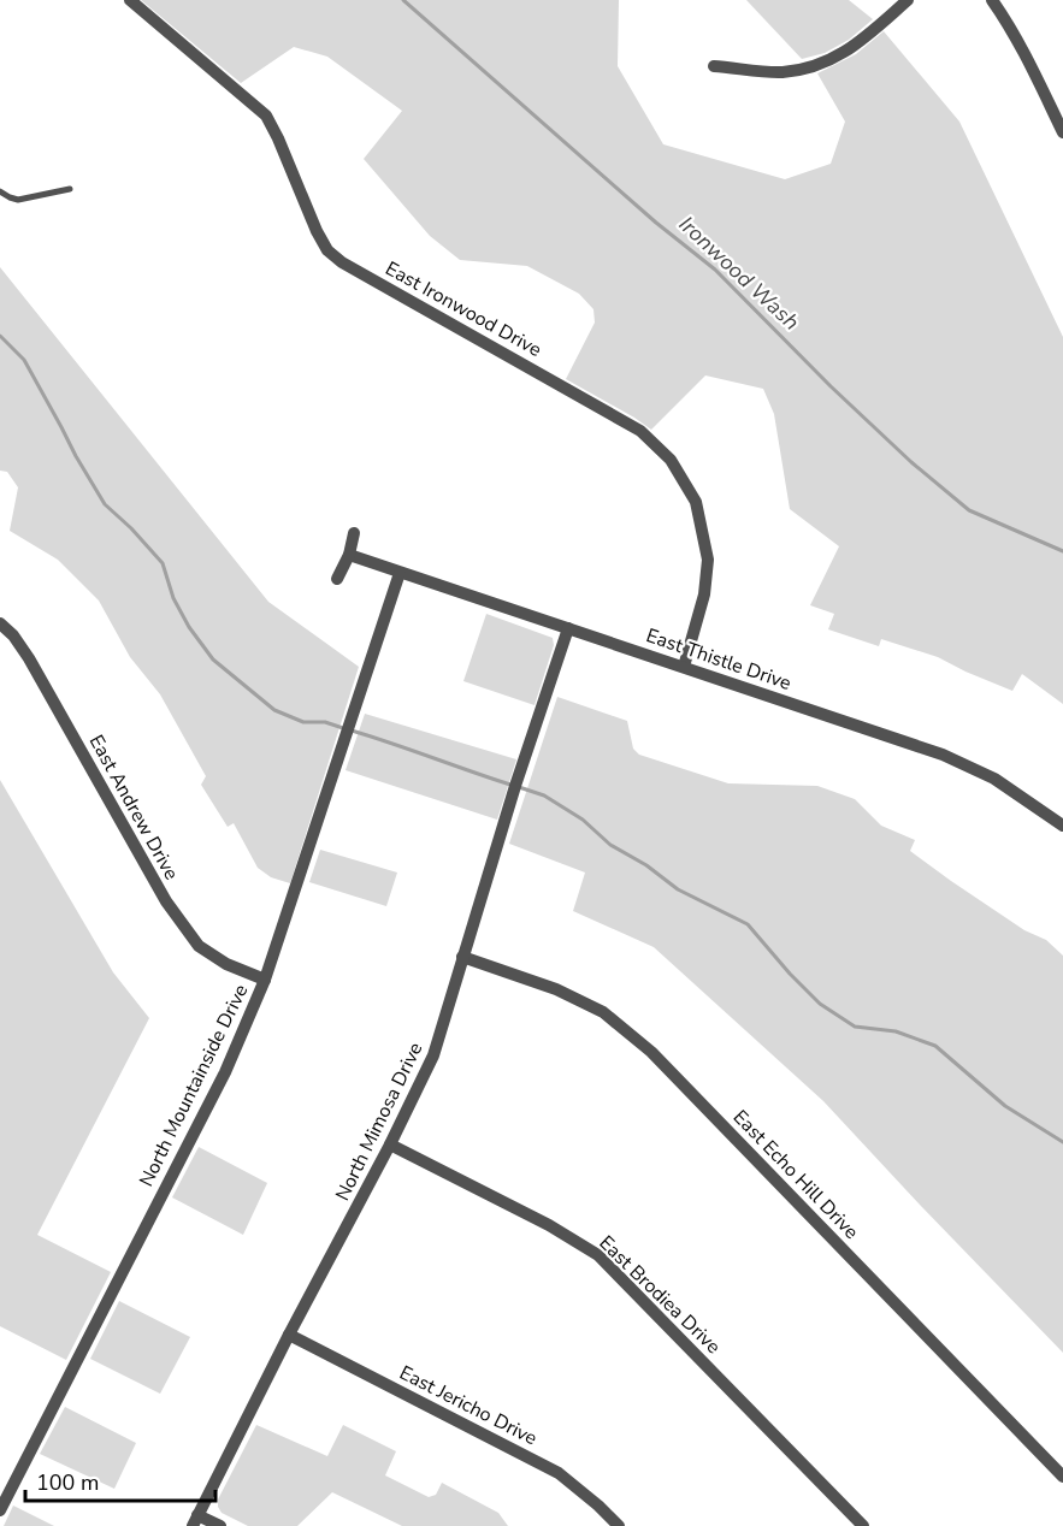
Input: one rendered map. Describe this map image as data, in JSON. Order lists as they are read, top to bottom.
{
  "streets": {
    "street": [
      "East Ironwood Drive",
      "East Thistle Drive",
      "East Andrew Drive",
      "North Mountainside Drive",
      "North Mimosa Drive",
      "East Echo Hill Drive",
      "East Brodiea Drive",
      "East Jericho Drive"
    ]
  },
  "crossings": [
    ["East Ironwood Drive", "East Thistle Drive"],
    ["East Thistle Drive", "North Mountainside Drive"],
    ["East Thistle Drive", "North Mimosa Drive"],
    ["East Andrew Drive", "North Mountainside Drive"],
    ["North Mimosa Drive", "East Echo Hill Drive"],
    ["North Mimosa Drive", "East Brodiea Drive"],
    ["North Mimosa Drive", "East Jericho Drive"]
  ],
  "water": ["Ironwood Wash"],
  "scale_bar": "100 m"
}
